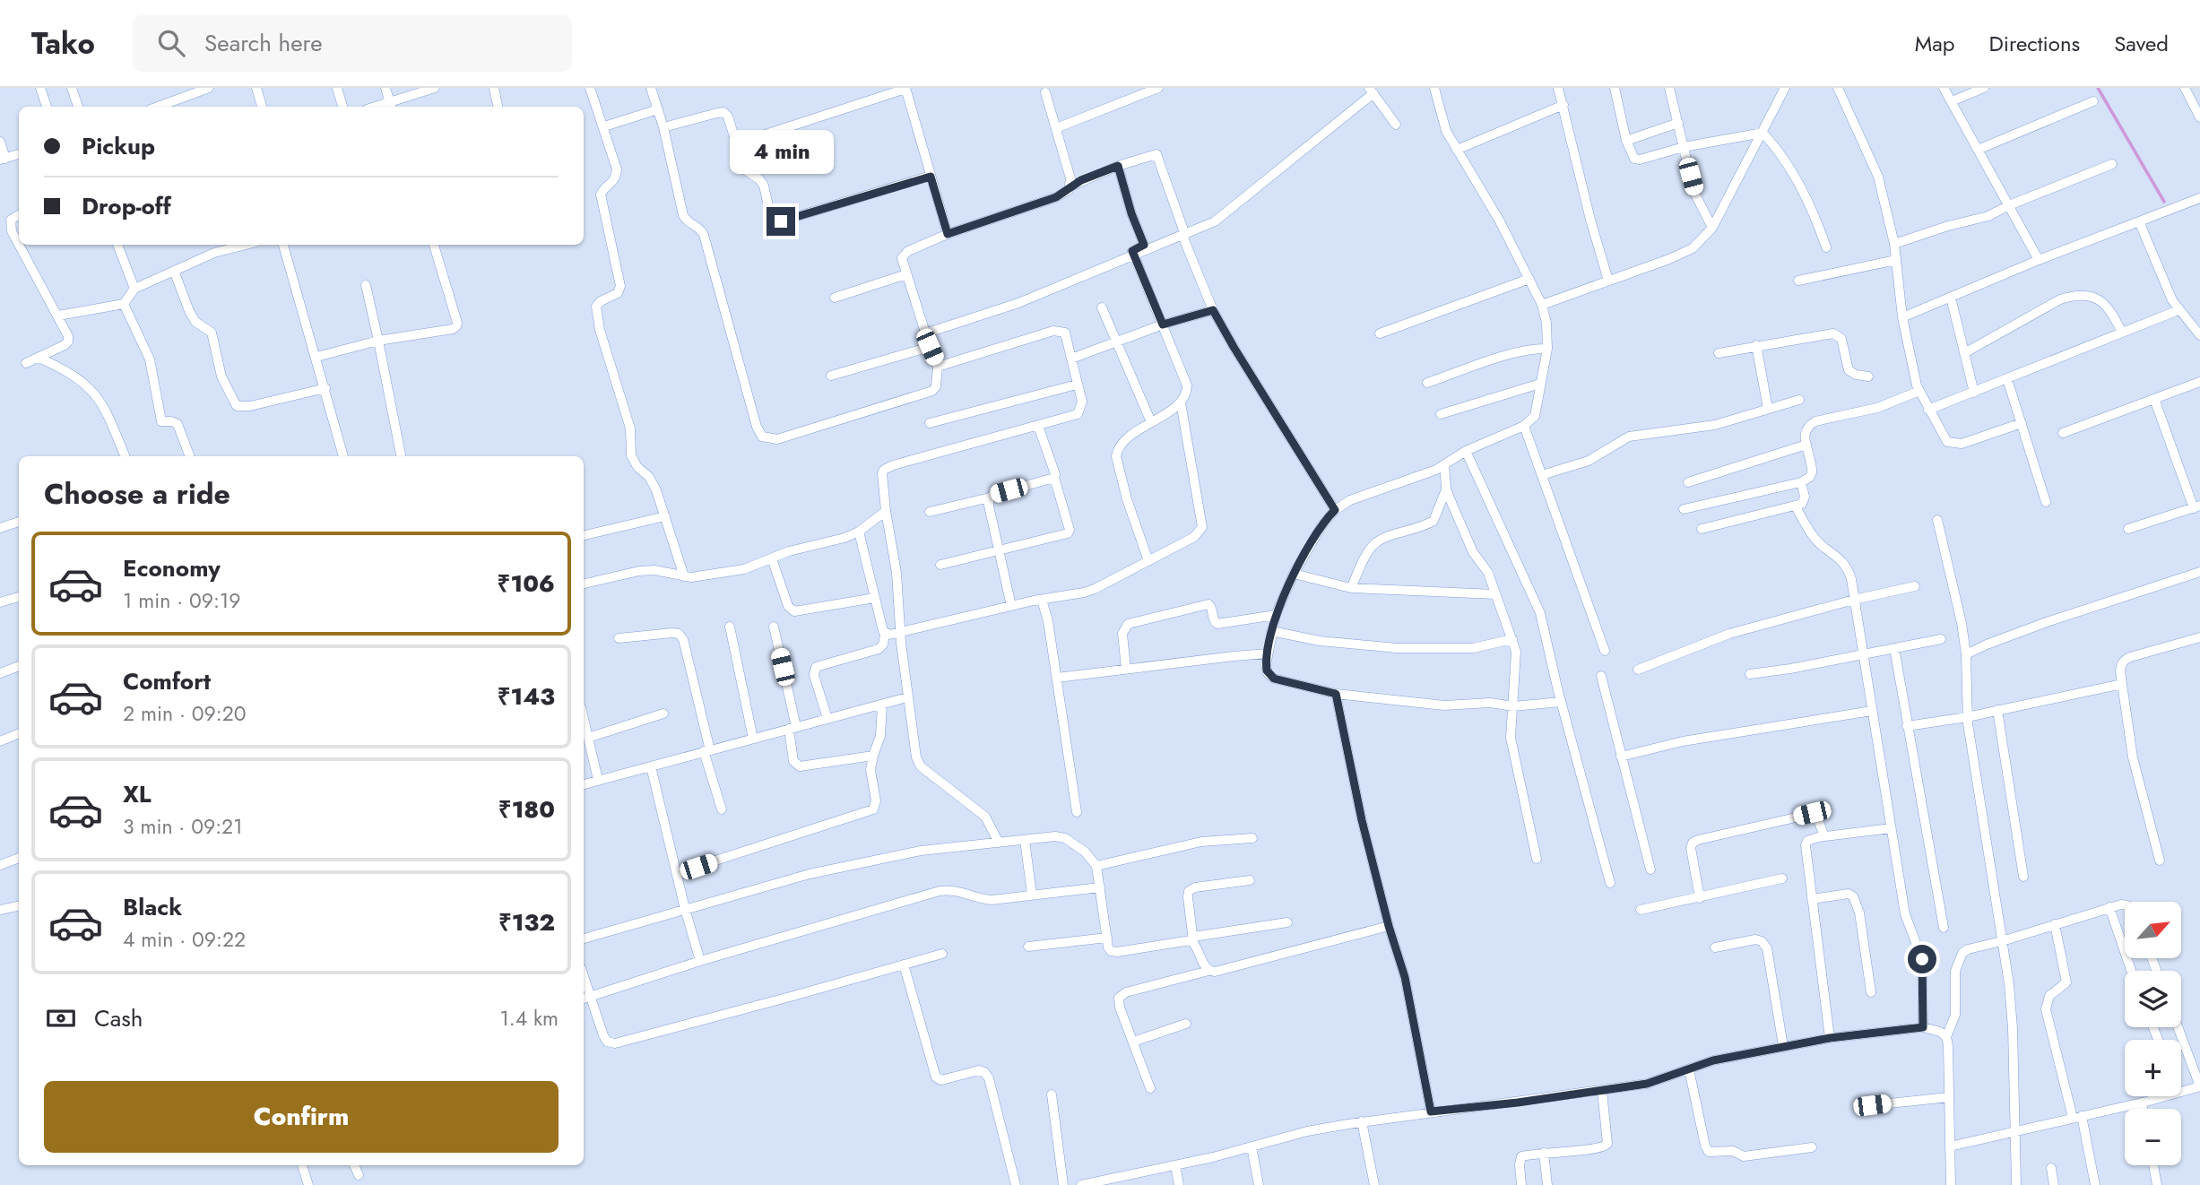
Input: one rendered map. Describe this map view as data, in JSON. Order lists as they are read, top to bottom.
{
  "north": "top right",
  "page": {
    "header": "Tako",
    "search": "Search here",
    "nav": ["Map", "Directions", "Saved"],
    "banner": ["Pickup", "Drop-off"],
    "bubble": "4 min",
    "heading": "Choose a ride",
    "list": [
      {
        "name": "Economy",
        "note": "1 min · 09:19",
        "value": "₹106"
      },
      {
        "name": "Comfort",
        "note": "2 min · 09:20",
        "value": "₹143"
      },
      {
        "name": "XL",
        "note": "3 min · 09:21",
        "value": "₹180"
      },
      {
        "name": "Black",
        "note": "4 min · 09:22",
        "value": "₹132"
      }
    ],
    "map_buttons": ["+", "−"],
    "pay": ["Cash", "1.4 km"],
    "buttons": "Confirm"
  }
}
